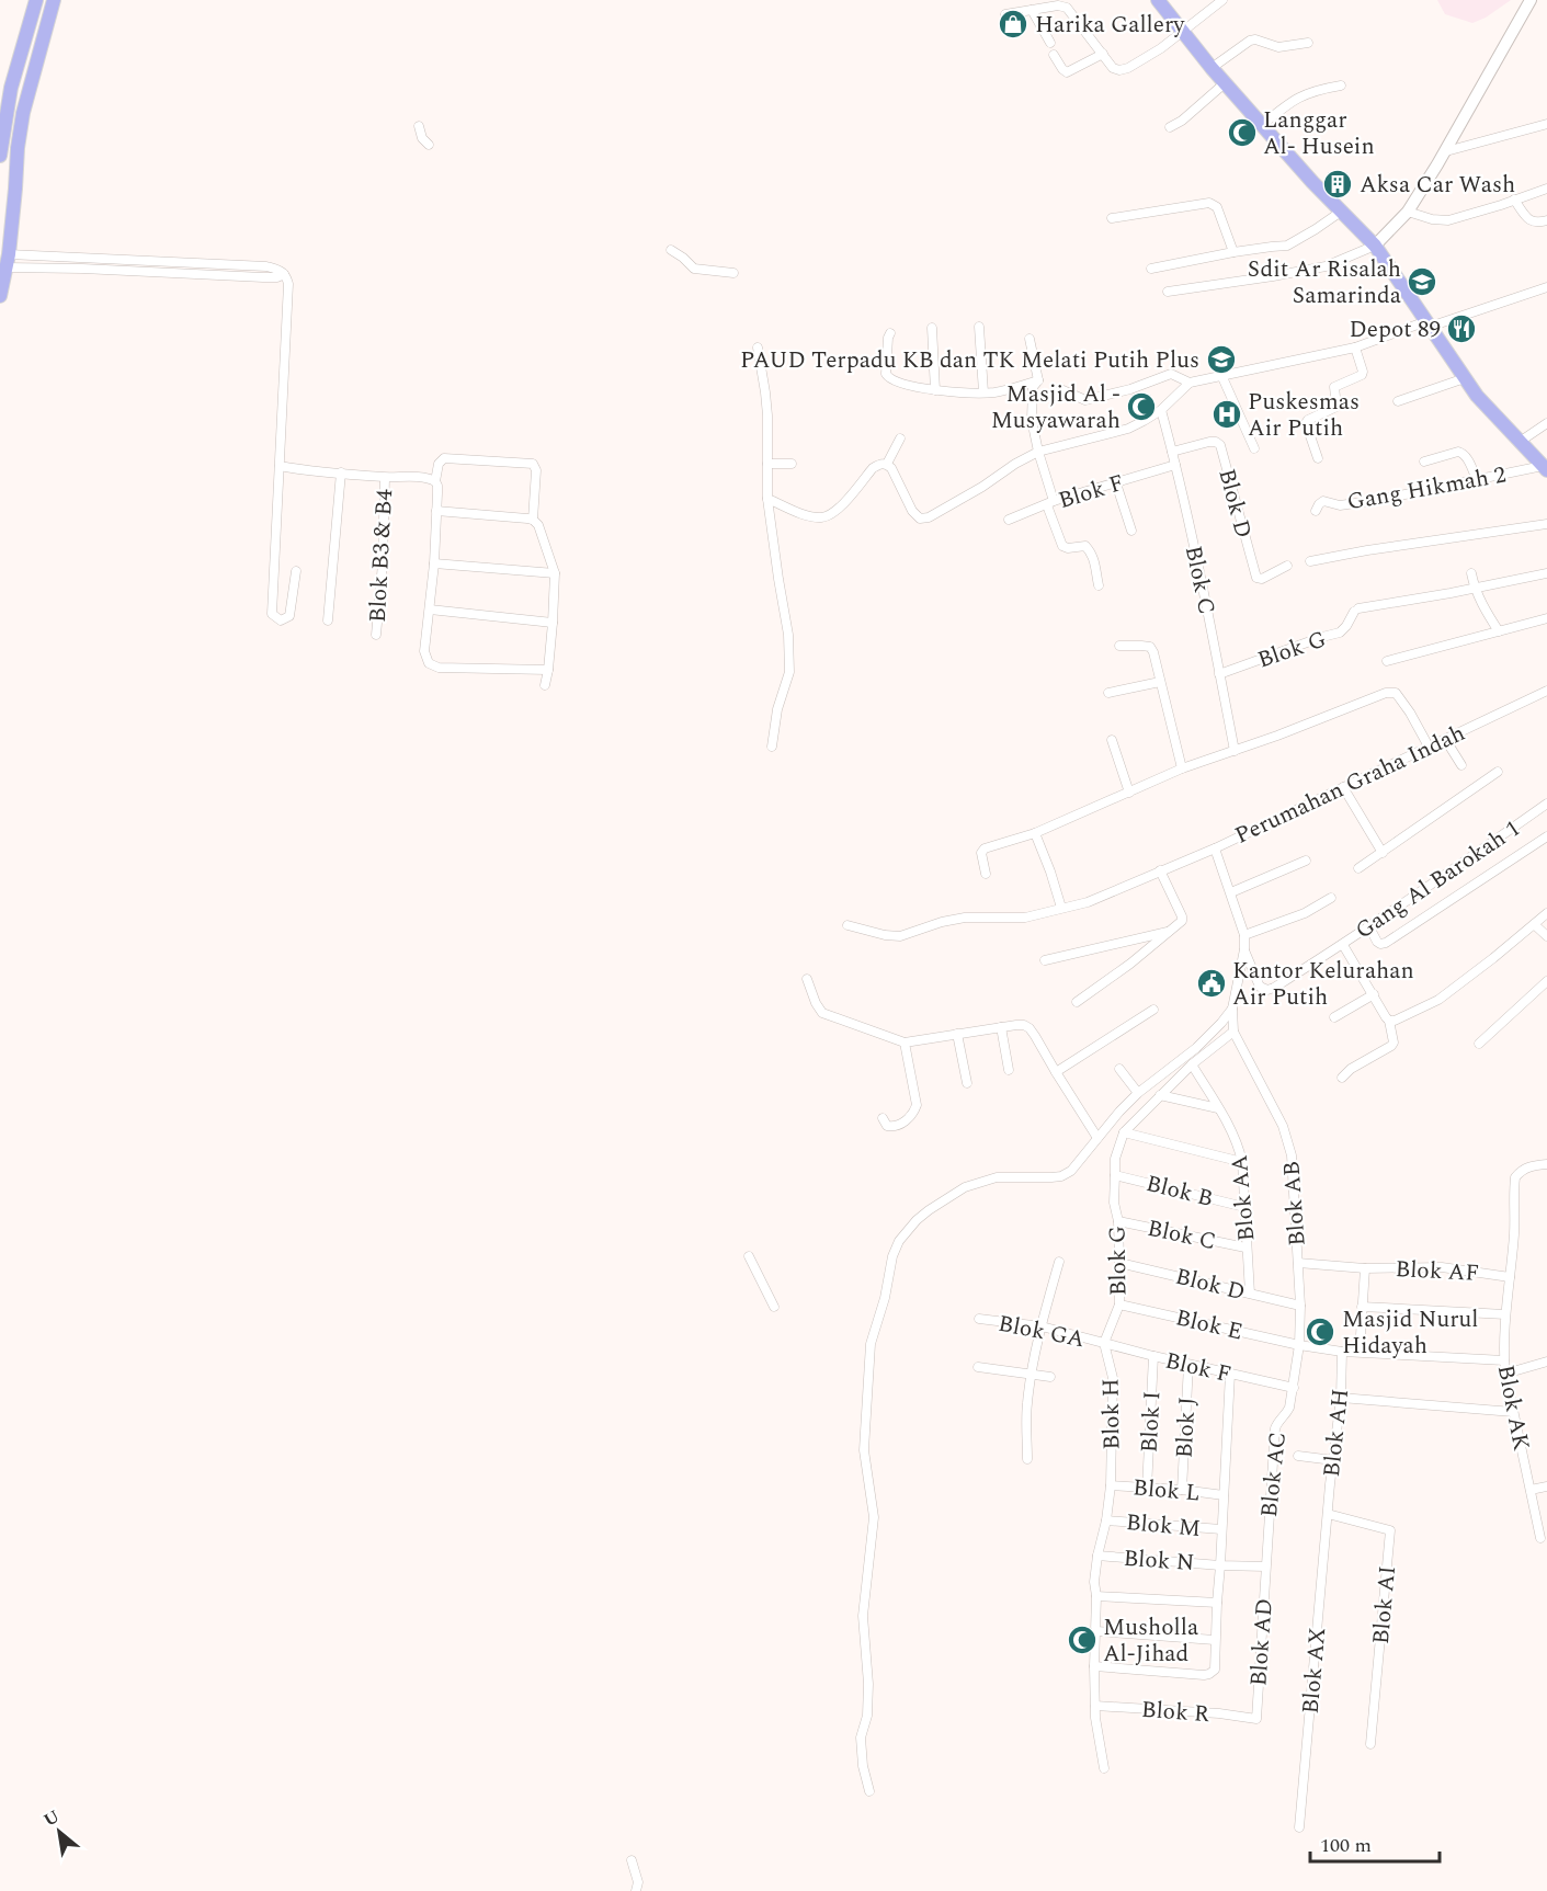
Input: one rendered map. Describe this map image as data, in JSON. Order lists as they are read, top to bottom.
{
  "streets": {
    "street": [
      "Gang Hikmah 2",
      "Blok F",
      "Blok D",
      "Blok B3 & B4",
      "Blok C",
      "Blok G",
      "Perumahan Graha Indah",
      "Gang Al Barokah 1",
      "Blok B",
      "Blok AA",
      "Blok AB",
      "Blok AF",
      "Blok E",
      "Blok GA",
      "Blok AK",
      "Blok H",
      "Blok I",
      "Blok J",
      "Blok AH",
      "Blok AC",
      "Blok L",
      "Blok M",
      "Blok N",
      "Blok AI",
      "Blok AD",
      "Blok AX",
      "Blok R"
    ]
  },
  "crossings": [
    ["Blok F", "Blok C"],
    ["Blok F", "Blok G"],
    ["Blok F", "Blok AB"],
    ["Blok F", "Blok GA"],
    ["Blok F", "Blok H"],
    ["Blok F", "Blok I"],
    ["Blok F", "Blok J"],
    ["Blok F", "Blok AC"],
    ["Blok D", "Blok C"],
    ["Blok D", "Blok G"],
    ["Blok D", "Blok AA"],
    ["Blok D", "Blok AB"],
    ["Blok C", "Blok G"],
    ["Blok C", "Blok AA"],
    ["Blok G", "Blok B"],
    ["Blok G", "Blok E"],
    ["Blok G", "Blok GA"],
    ["Blok G", "Blok H"],
    ["Perumahan Graha Indah", "Gang Al Barokah 1"],
    ["Perumahan Graha Indah", "Blok AB"],
    ["Blok B", "Blok AA"],
    ["Blok AB", "Blok AF"],
    ["Blok AB", "Blok E"],
    ["Blok AB", "Blok AC"],
    ["Blok AF", "Blok AK"],
    ["Blok E", "Blok AK"],
    ["Blok E", "Blok AH"],
    ["Blok GA", "Blok H"],
    ["Blok H", "Blok L"],
    ["Blok I", "Blok L"],
    ["Blok J", "Blok L"],
    ["Blok AH", "Blok AI"],
    ["Blok AH", "Blok AX"],
    ["Blok AC", "Blok N"],
    ["Blok AC", "Blok AD"],
    ["Blok N", "Blok AD"],
    ["Blok AI", "Blok AX"],
    ["Blok AD", "Blok R"]
  ],
  "places": {
    "shop": ["Harika Gallery"],
    "mosque": [
      "Langgar Al- Husein",
      "Masjid Al - Musyawarah",
      "Masjid Nurul Hidayah",
      "Musholla Al-Jihad"
    ],
    "building": ["Aksa Car Wash"],
    "school or university": ["Sdit Ar Risalah Samarinda", "PAUD Terpadu KB dan TK Melati Putih Plus"],
    "restaurant": ["Depot 89"],
    "hospital": ["Puskesmas Air Putih"],
    "public building": ["Kantor Kelurahan Air Putih"]
  },
  "scale_bar": "100 m",
  "north": "top left"
}
